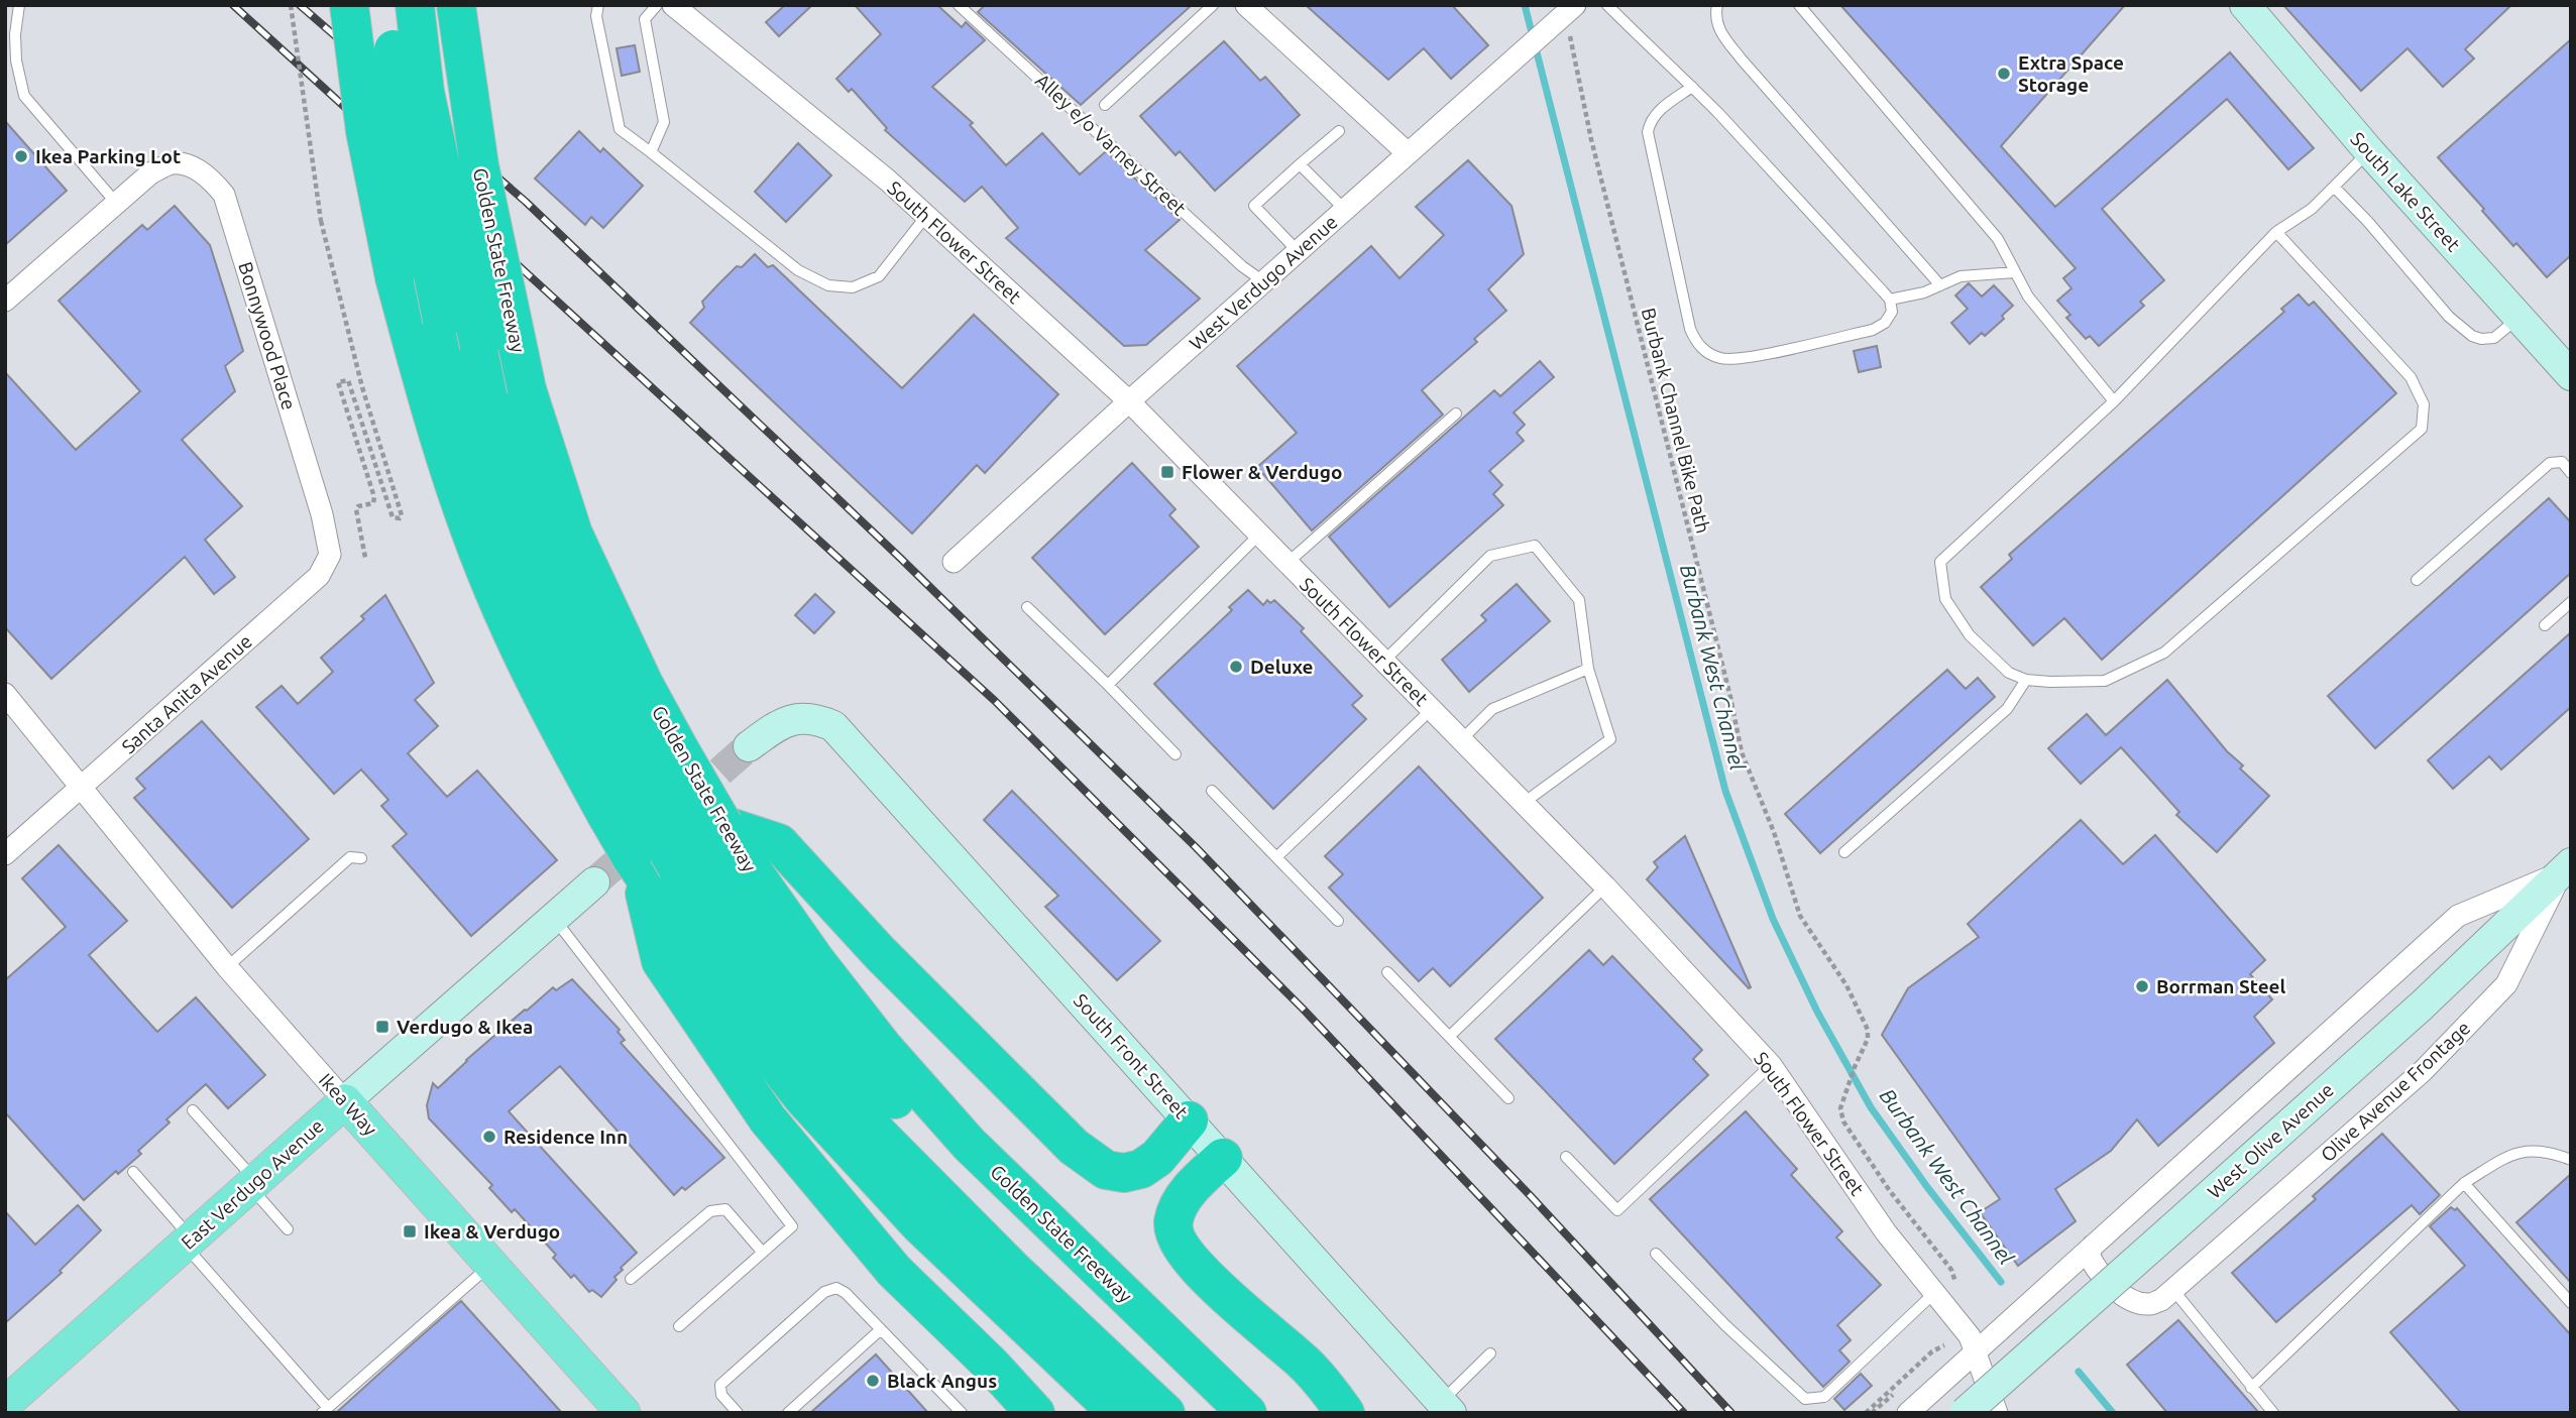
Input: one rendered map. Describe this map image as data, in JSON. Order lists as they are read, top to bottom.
{
  "streets": {
    "highway": ["Golden State Freeway"],
    "main road": [
      "South Lake Street",
      "South Front Street",
      "Ikea Way",
      "West Olive Avenue",
      "East Verdugo Avenue"
    ],
    "street": [
      "South Flower Street",
      "West Verdugo Avenue",
      "Bonnywood Place",
      "Santa Anita Avenue",
      "Olive Avenue Frontage"
    ],
    "lane": ["Alley e/o Varney Street"],
    "path": ["Burbank Channel Bike Path"]
  },
  "crossings": [
    ["Alley e/o Varney Street", "West Verdugo Avenue"],
    ["South Flower Street", "West Verdugo Avenue"],
    ["South Flower Street", "West Olive Avenue"],
    ["Bonnywood Place", "Santa Anita Avenue"],
    ["Santa Anita Avenue", "Ikea Way"],
    ["Olive Avenue Frontage", "West Olive Avenue"],
    ["Ikea Way", "East Verdugo Avenue"]
  ],
  "water": ["Burbank West Channel"],
  "places": {
    "other": [
      "Extra Space Storage",
      "Ikea Parking Lot",
      "Deluxe",
      "Borrman Steel",
      "Residence Inn",
      "Black Angus"
    ],
    "transit": ["Flower & Verdugo", "Verdugo & Ikea", "Ikea & Verdugo"]
  }
}
